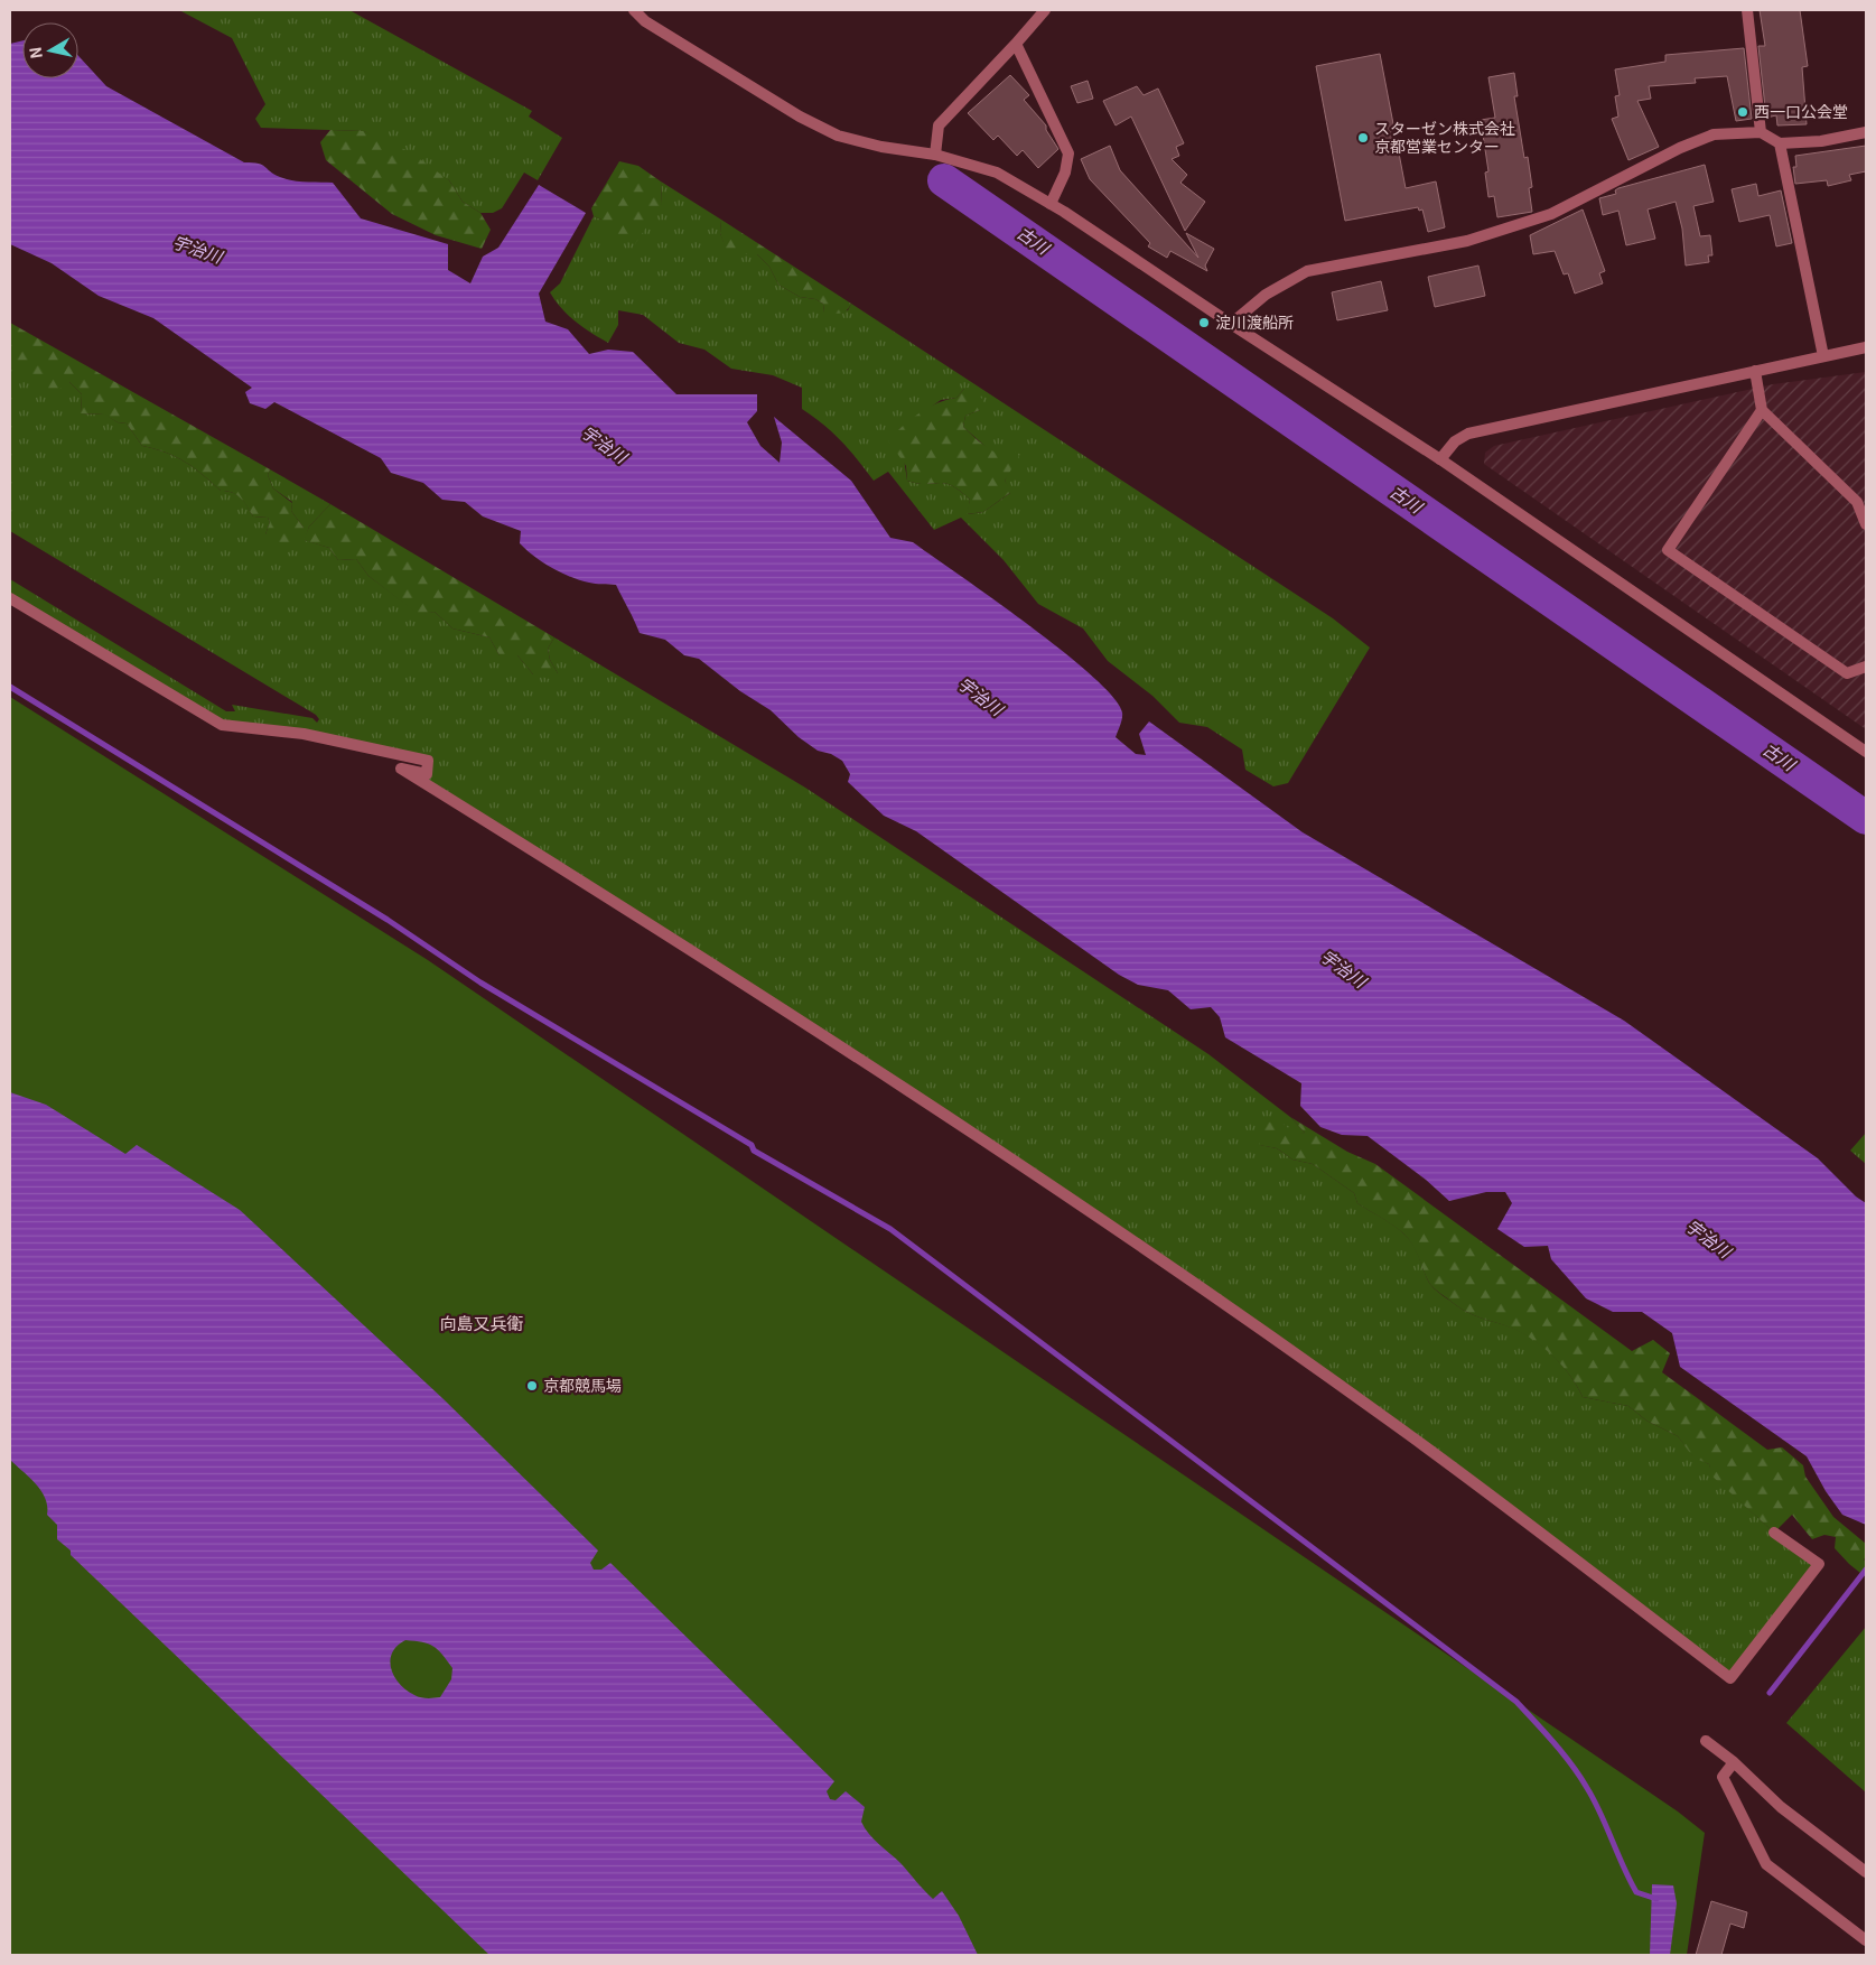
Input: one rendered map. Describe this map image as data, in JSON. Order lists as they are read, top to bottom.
{
  "districts": ["向島又兵衛"],
  "water": ["古川", "宇治川"],
  "places": [
    "西一口公会堂",
    "スターゼン株式会社 京都営業センター",
    "淀川渡船所",
    "京都競馬場"
  ],
  "north": "left"
}
